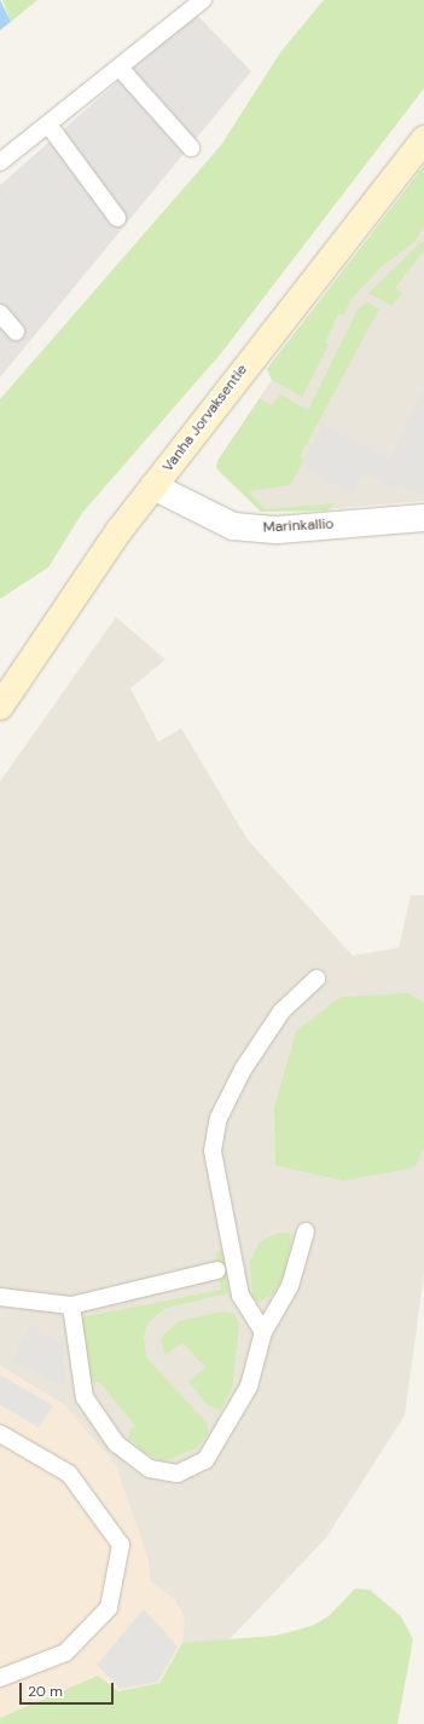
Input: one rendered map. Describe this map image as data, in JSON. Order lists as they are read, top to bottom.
{
  "streets": {
    "main road": ["Vanha Jorvaksentie"],
    "street": ["Marinkallio"]
  },
  "crossings": [
    ["Vanha Jorvaksentie", "Marinkallio"]
  ],
  "scale_bar": "20 m"
}
